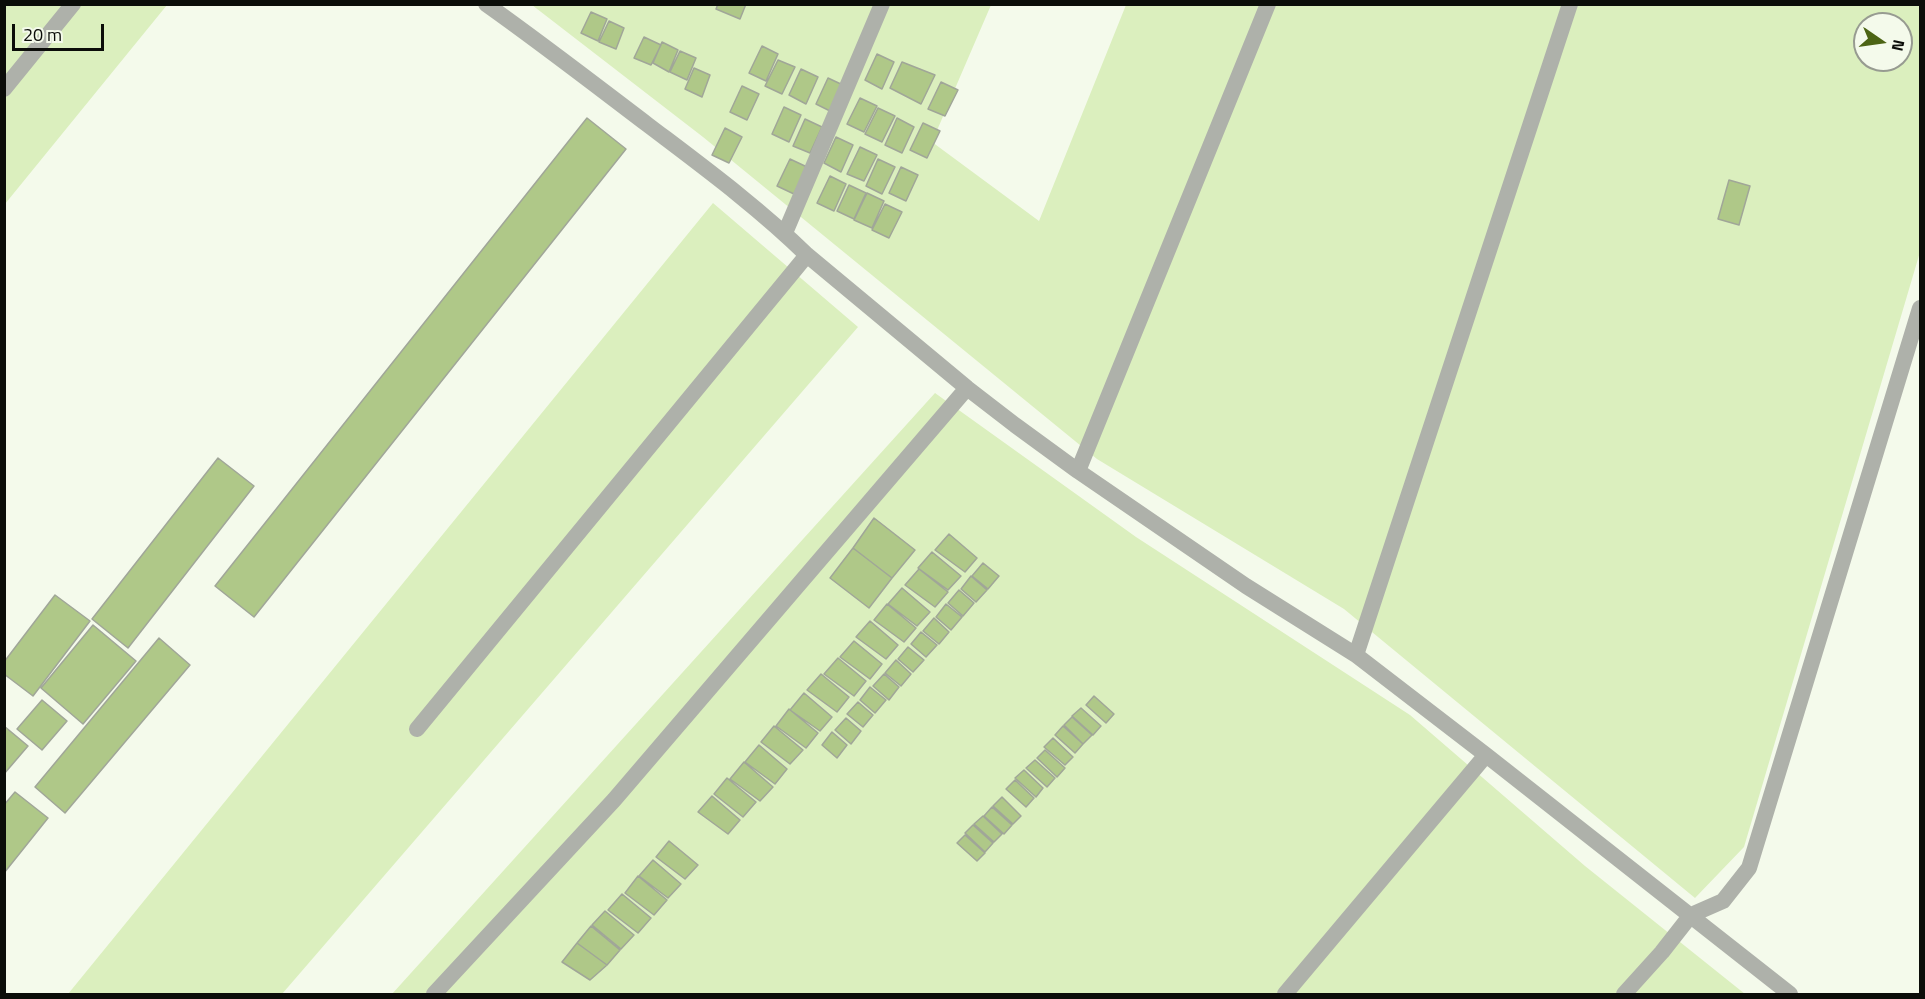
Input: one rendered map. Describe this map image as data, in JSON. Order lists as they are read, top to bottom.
{
  "scale_bar": "20 m",
  "north": "right"
}
